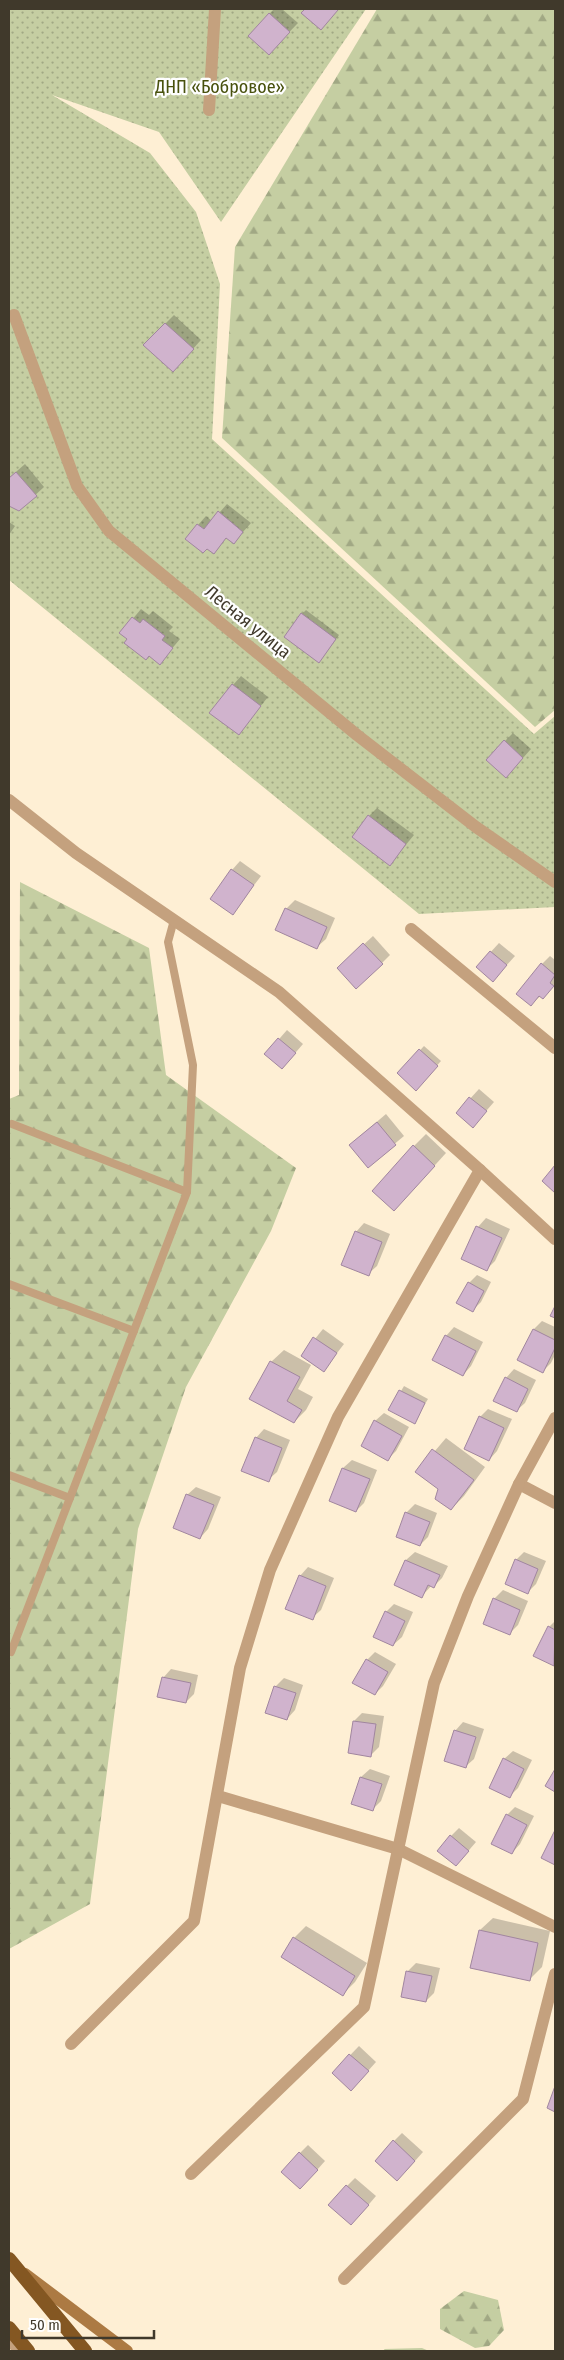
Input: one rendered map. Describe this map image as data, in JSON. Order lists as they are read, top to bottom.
{
  "streets": {
    "street": ["Лесная улица"]
  },
  "parks": ["ДНП «Бобровое»"],
  "scale_bar": "50 m"
}
